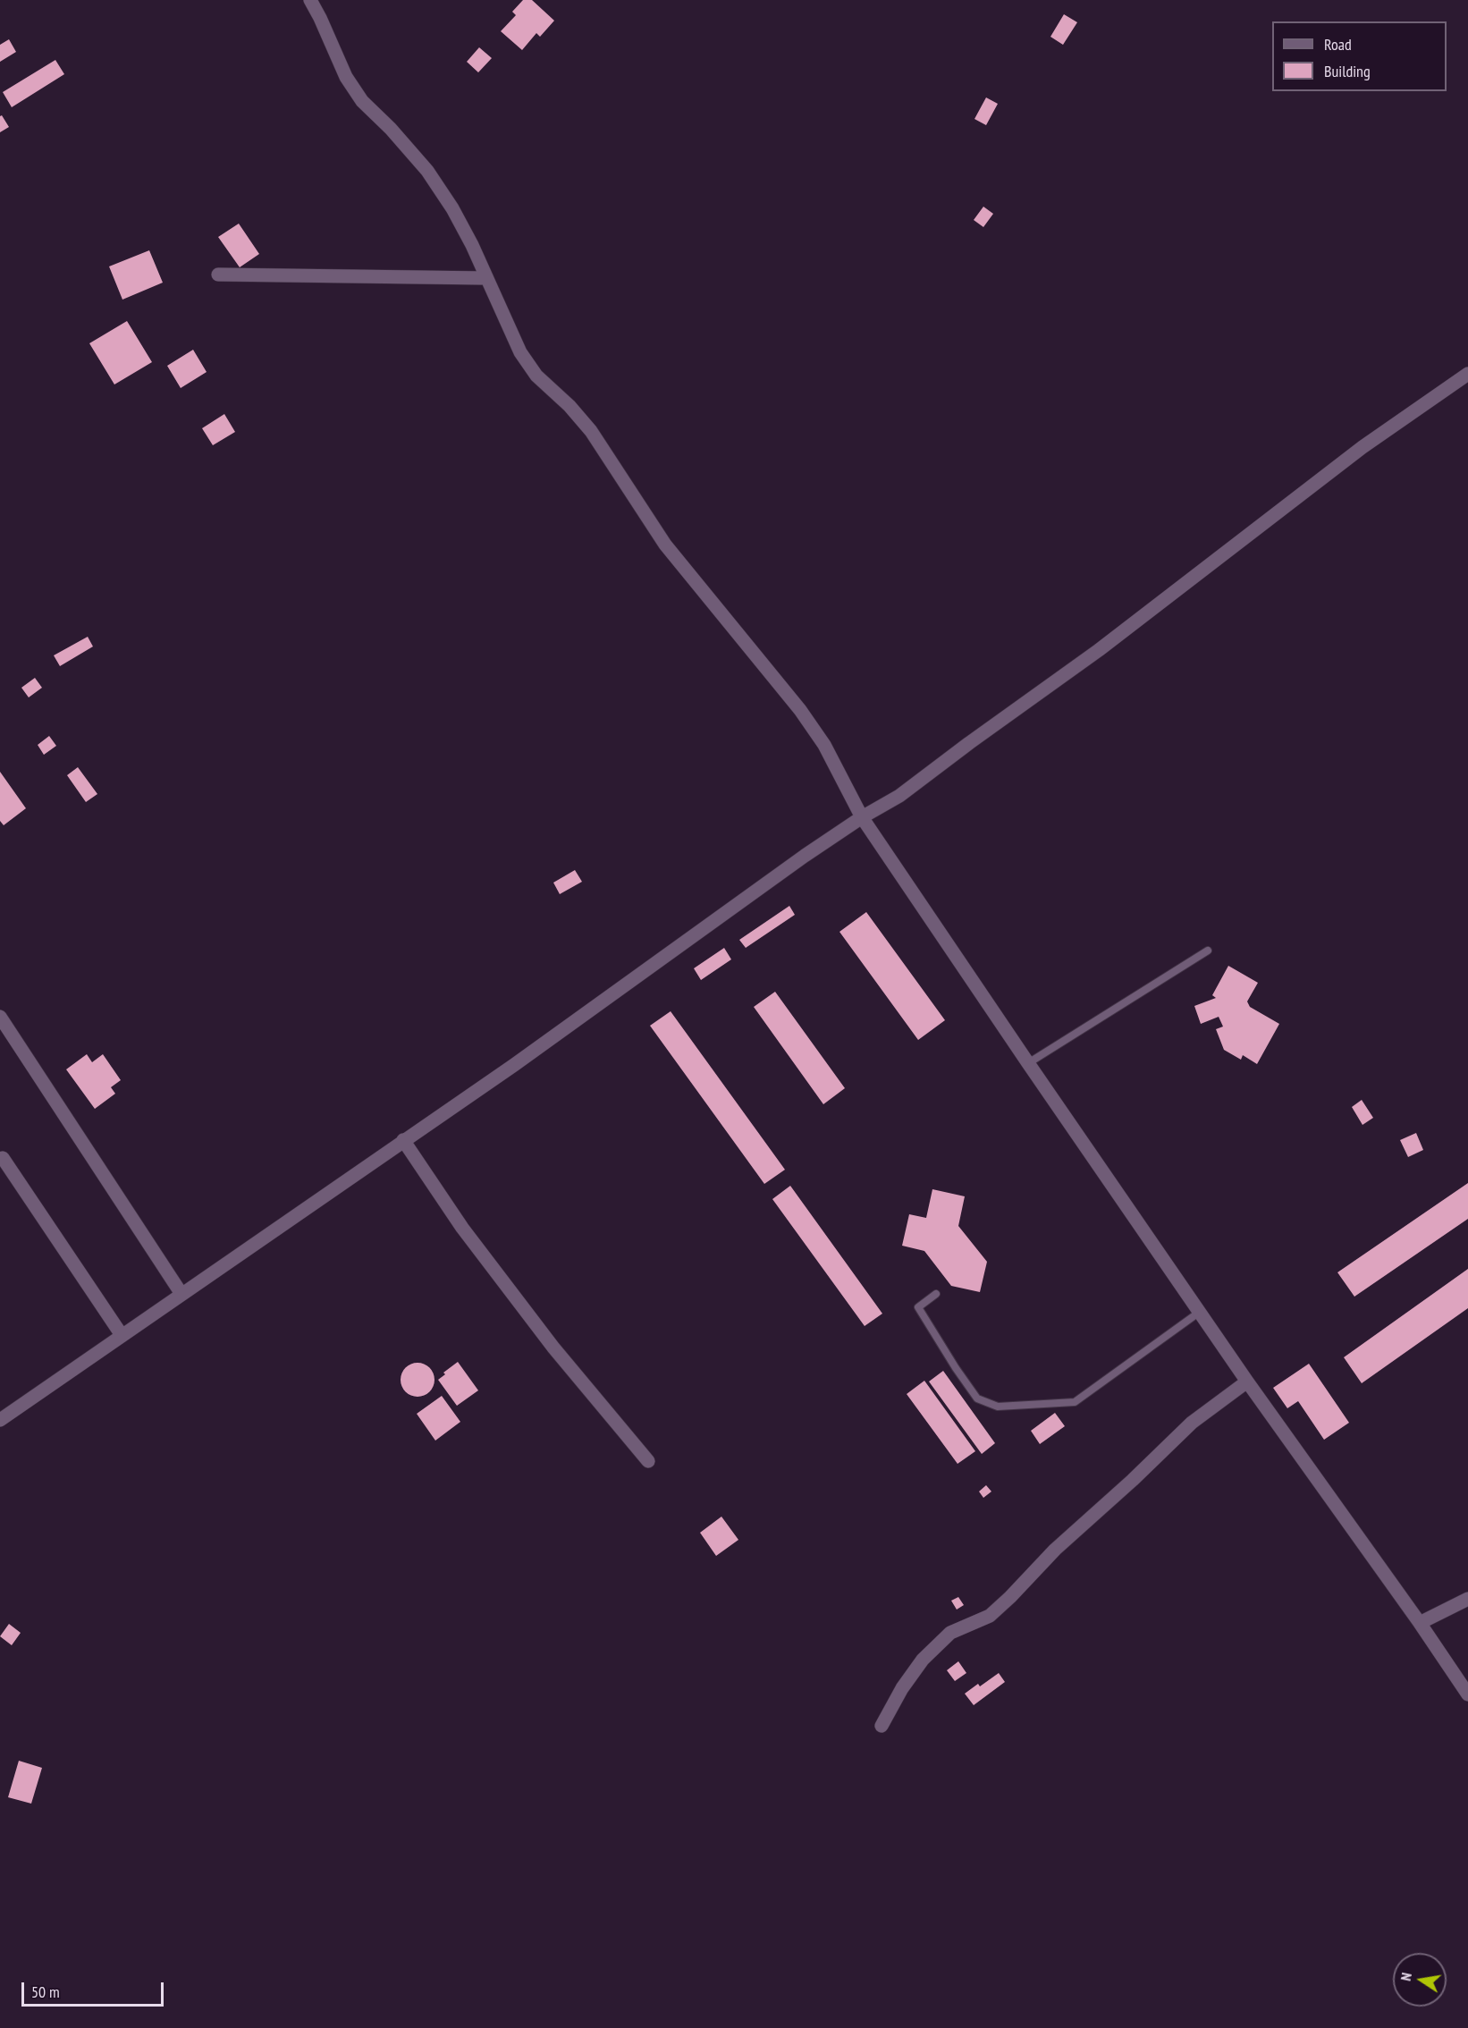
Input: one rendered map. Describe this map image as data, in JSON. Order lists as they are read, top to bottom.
{
  "legend": ["Road", "Building"],
  "scale_bar": "50 m",
  "north": "left"
}
